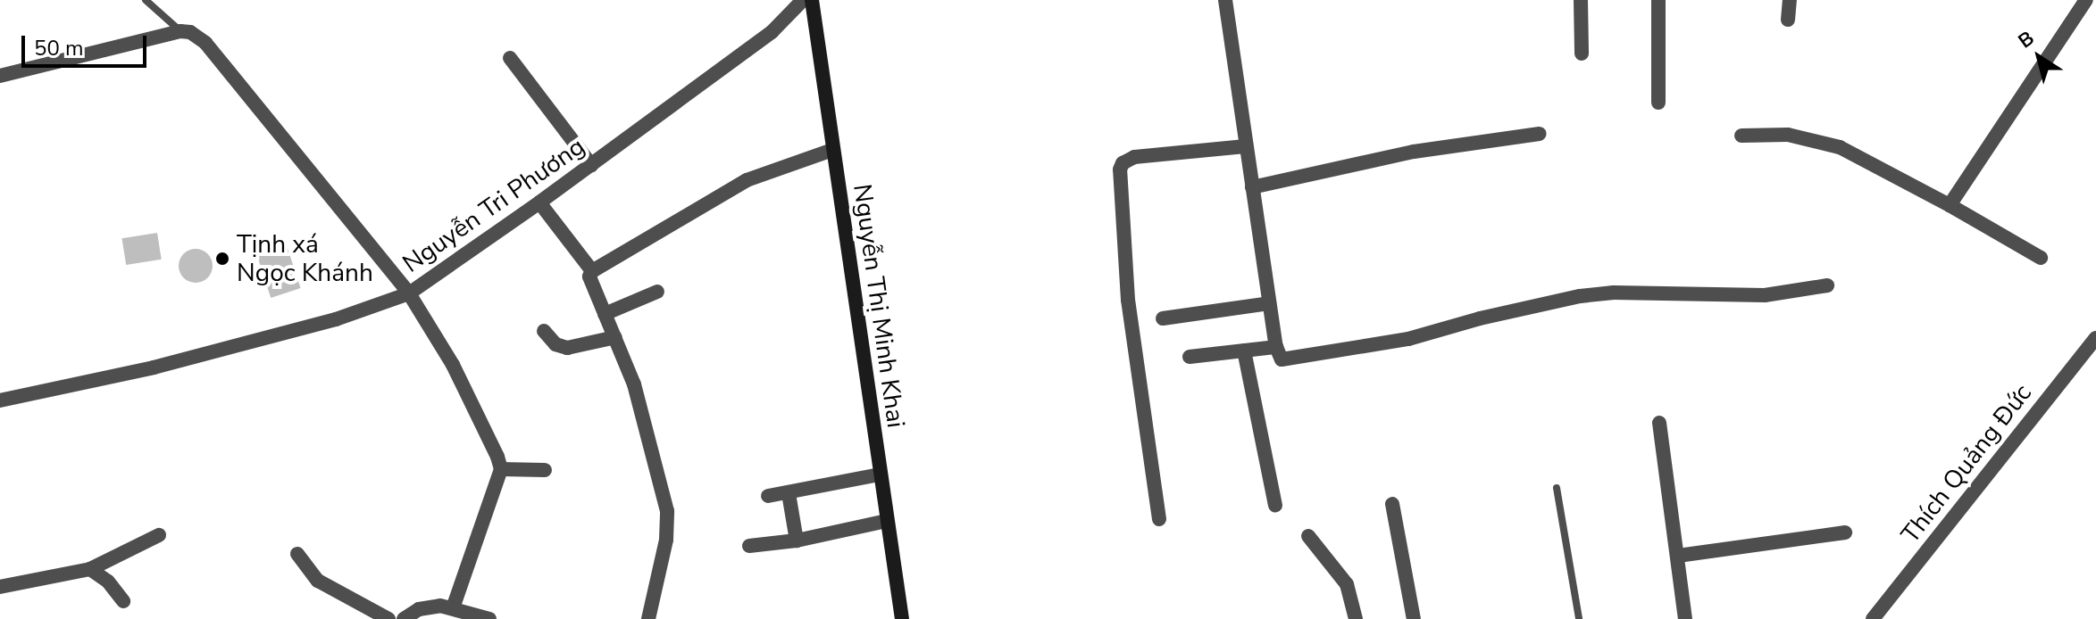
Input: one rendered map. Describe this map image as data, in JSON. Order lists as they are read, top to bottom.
{
  "streets": {
    "main road": ["Nguyễn Thị Minh Khai"],
    "street": ["Nguyễn Tri Phương", "Thích Quảng Đức"]
  },
  "places": ["Tịnh xá Ngọc Khánh"],
  "scale_bar": "50 m",
  "north": "top left"
}
